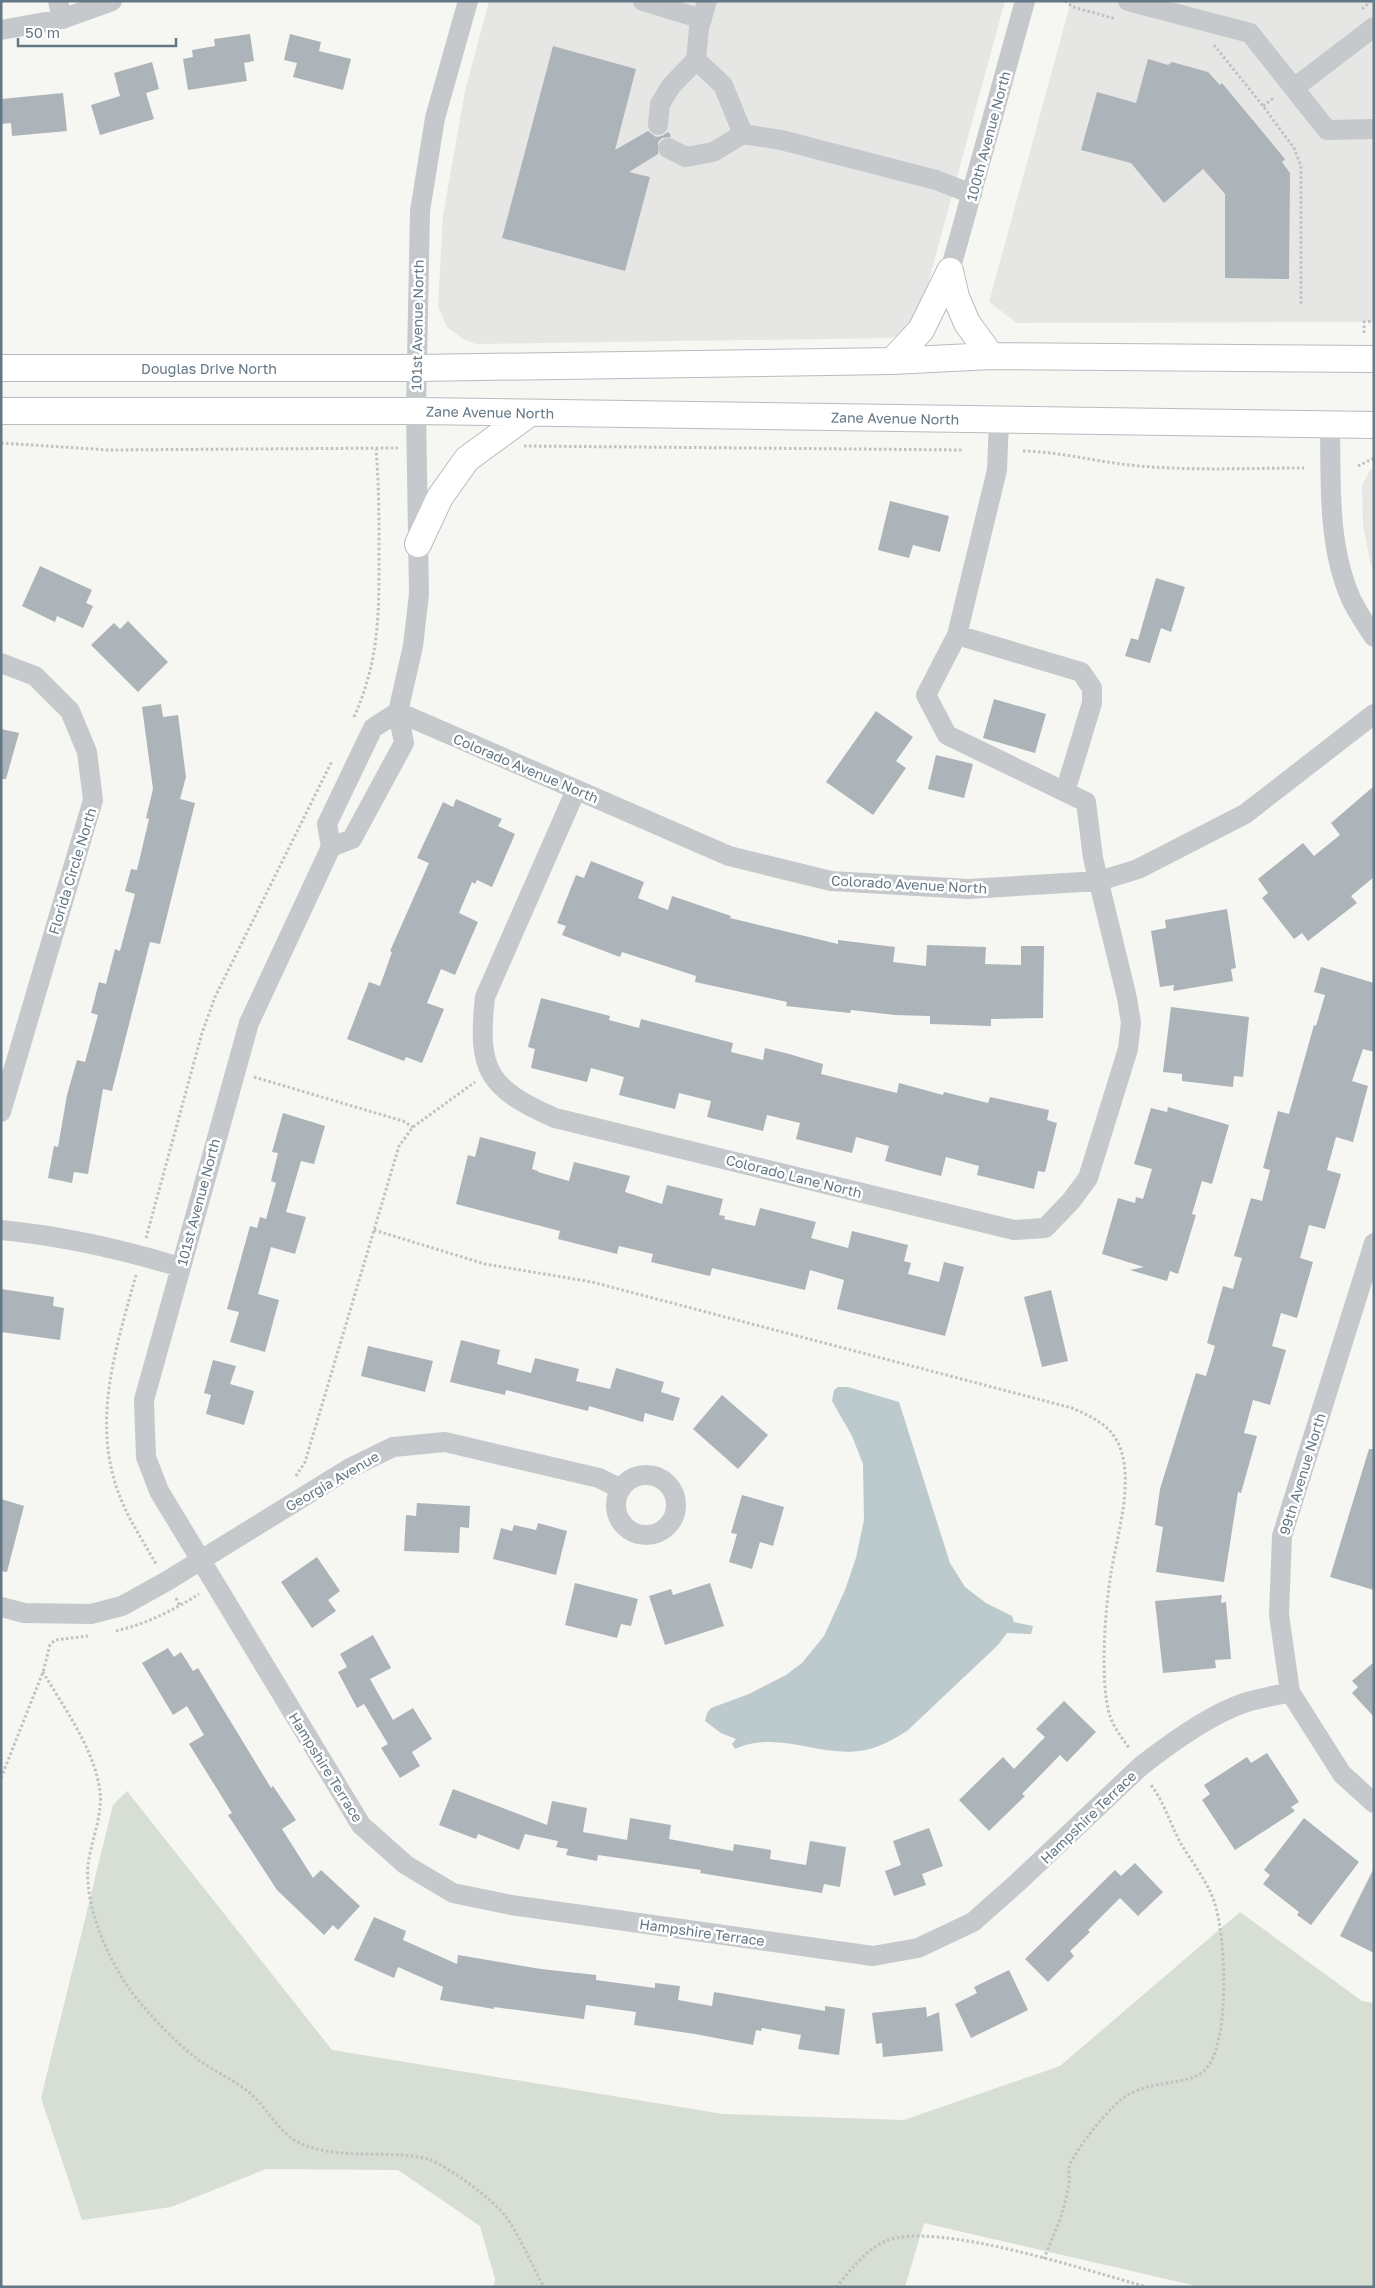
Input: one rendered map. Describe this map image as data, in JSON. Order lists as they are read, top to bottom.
{
  "streets": {
    "main road": ["Douglas Drive North", "Zane Avenue North"],
    "street": [
      "100th Avenue North",
      "101st Avenue North",
      "Colorado Avenue North",
      "Florida Circle North",
      "Colorado Lane North",
      "99th Avenue North",
      "Georgia Avenue",
      "Hampshire Terrace"
    ]
  },
  "crossings": [
    ["101st Avenue North", "Douglas Drive North"],
    ["101st Avenue North", "Zane Avenue North"],
    ["101st Avenue North", "Colorado Avenue North"],
    ["101st Avenue North", "Georgia Avenue"],
    ["101st Avenue North", "Hampshire Terrace"],
    ["Colorado Avenue North", "Colorado Lane North"],
    ["99th Avenue North", "Hampshire Terrace"],
    ["Georgia Avenue", "Hampshire Terrace"]
  ],
  "scale_bar": "50 m"
}
